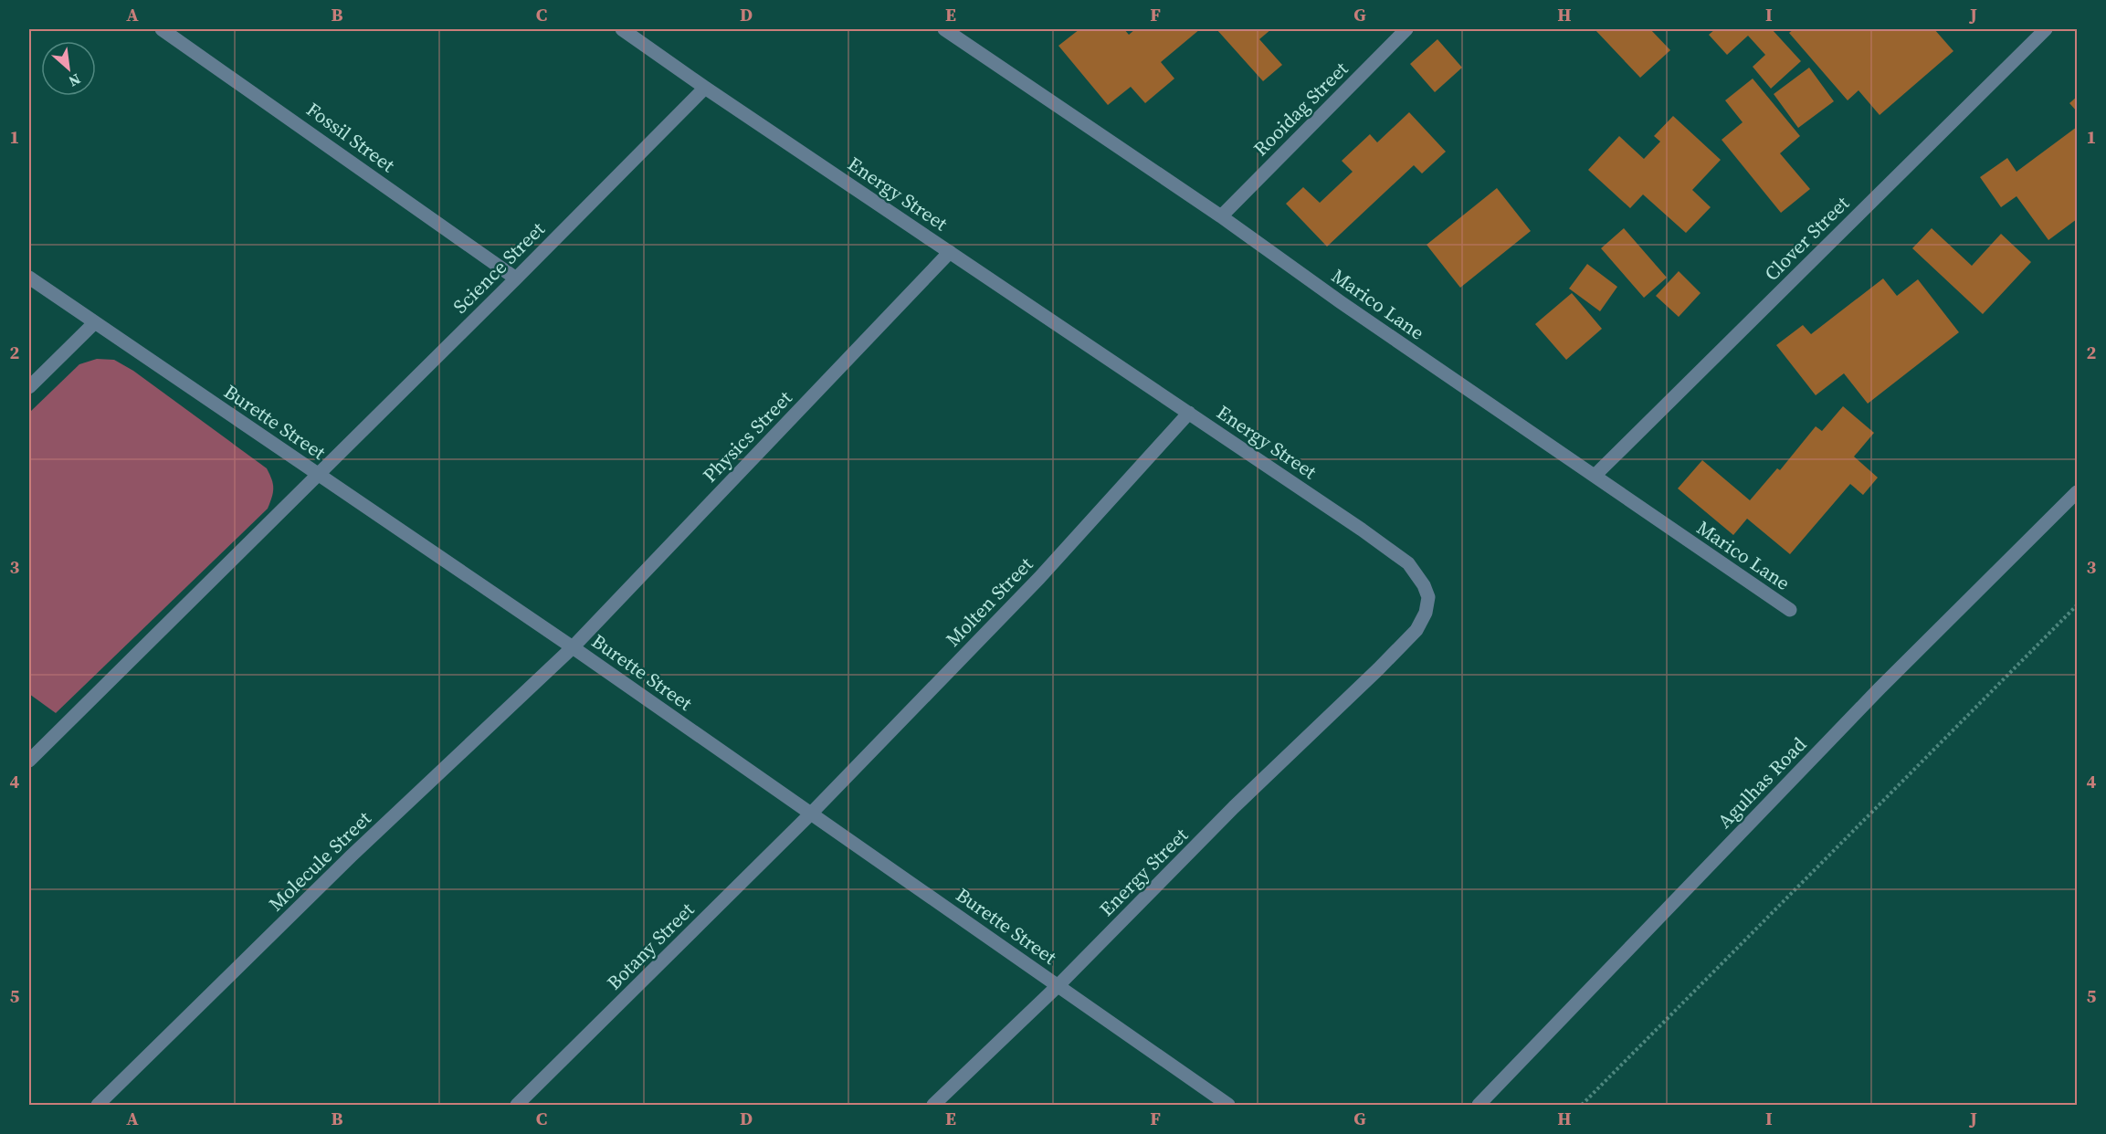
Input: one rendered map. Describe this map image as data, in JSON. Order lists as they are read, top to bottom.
{
  "streets": {
    "street": [
      "Rooidag Street",
      "Fossil Street",
      "Energy Street",
      "Clover Street",
      "Science Street",
      "Marico Lane",
      "Burette Street",
      "Physics Street",
      "Molten Street",
      "Agulhas Road",
      "Molecule Street",
      "Botany Street"
    ]
  },
  "crossings": [
    ["Rooidag Street", "Marico Lane"],
    ["Fossil Street", "Science Street"],
    ["Energy Street", "Science Street"],
    ["Energy Street", "Burette Street"],
    ["Energy Street", "Physics Street"],
    ["Energy Street", "Molten Street"],
    ["Clover Street", "Marico Lane"],
    ["Science Street", "Burette Street"],
    ["Burette Street", "Physics Street"],
    ["Burette Street", "Molten Street"],
    ["Burette Street", "Molecule Street"],
    ["Burette Street", "Botany Street"],
    ["Physics Street", "Molecule Street"],
    ["Molten Street", "Botany Street"]
  ],
  "north": "bottom right",
  "grid": {
    "columns": [
      "A",
      "B",
      "C",
      "D",
      "E",
      "F",
      "G",
      "H",
      "I",
      "J"
    ],
    "rows": [
      "1",
      "2",
      "3",
      "4",
      "5"
    ]
  }
}
